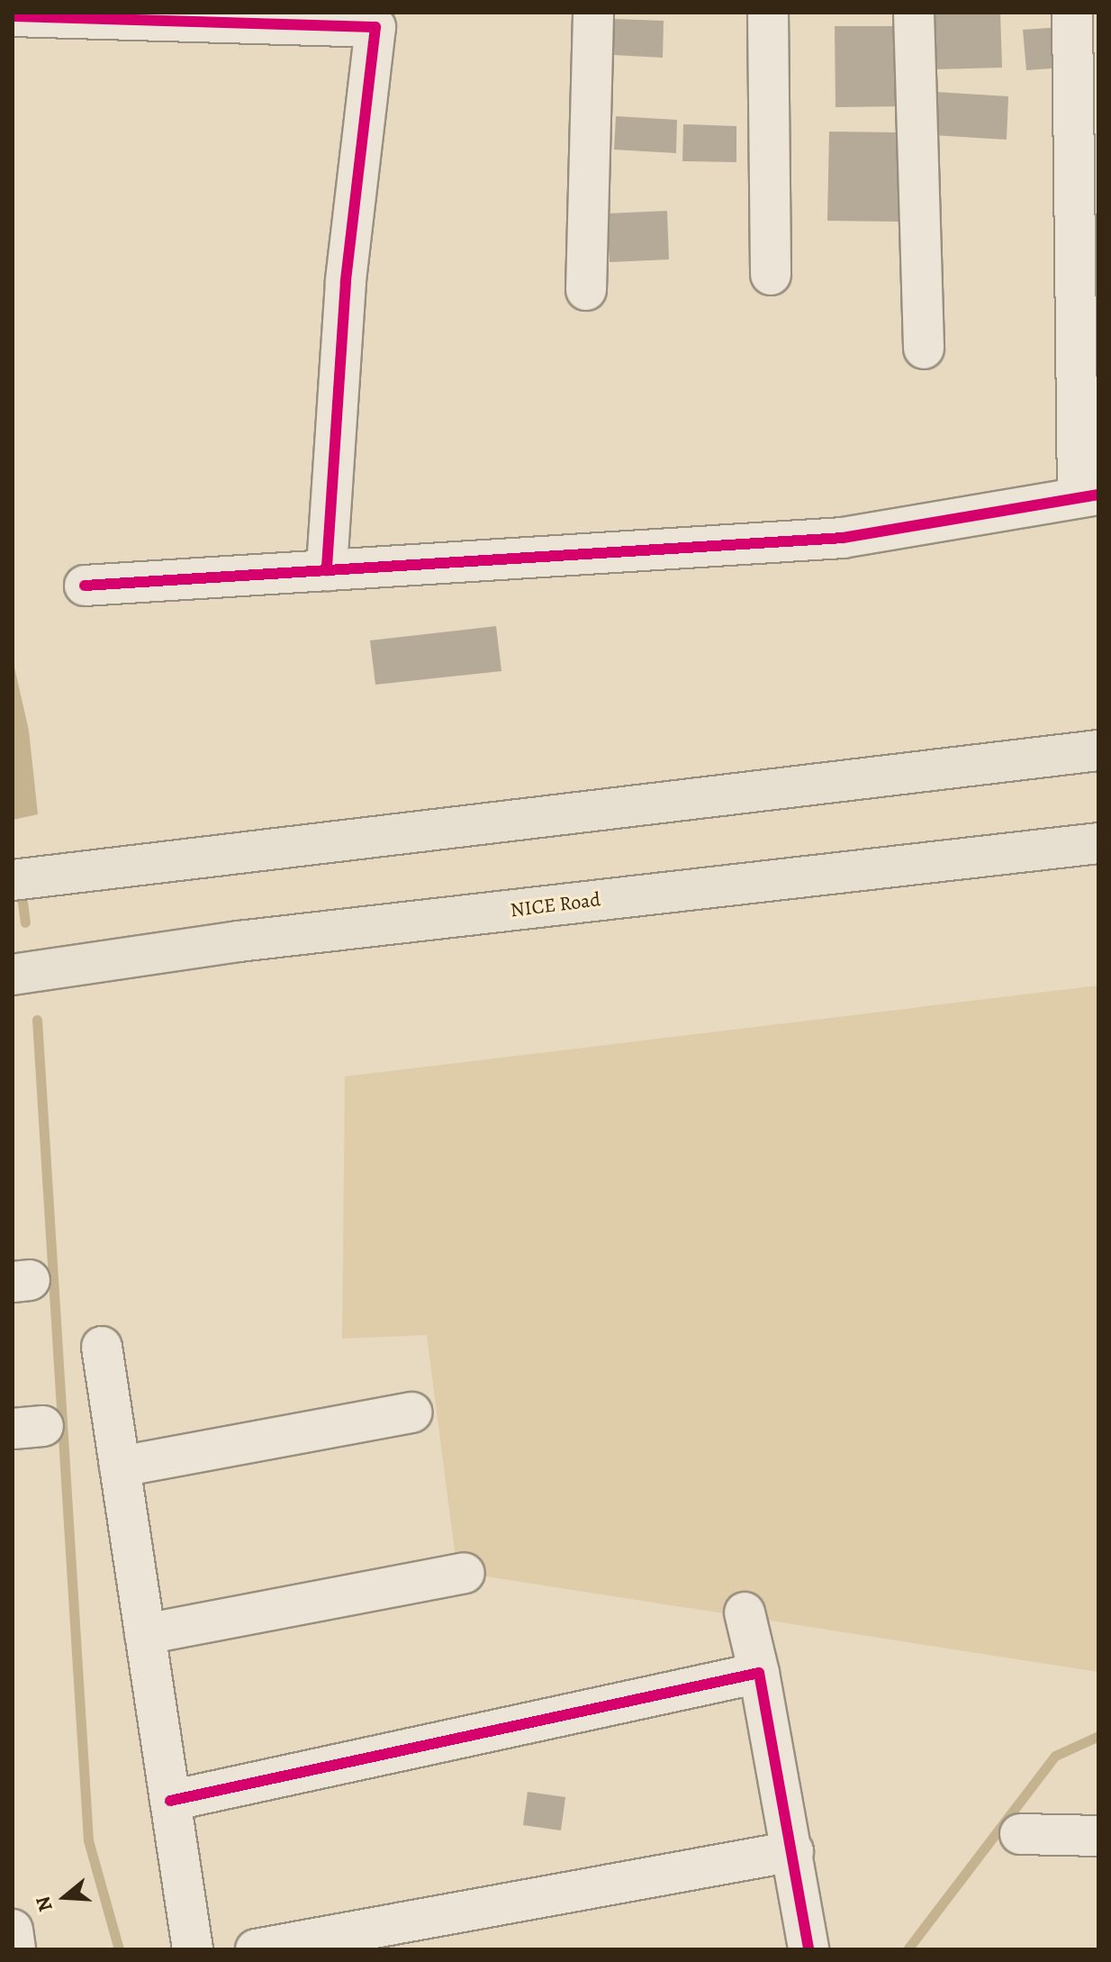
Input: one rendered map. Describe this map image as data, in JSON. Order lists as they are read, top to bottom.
{
  "streets": {
    "highway": ["NICE Road"]
  },
  "north": "left"
}
